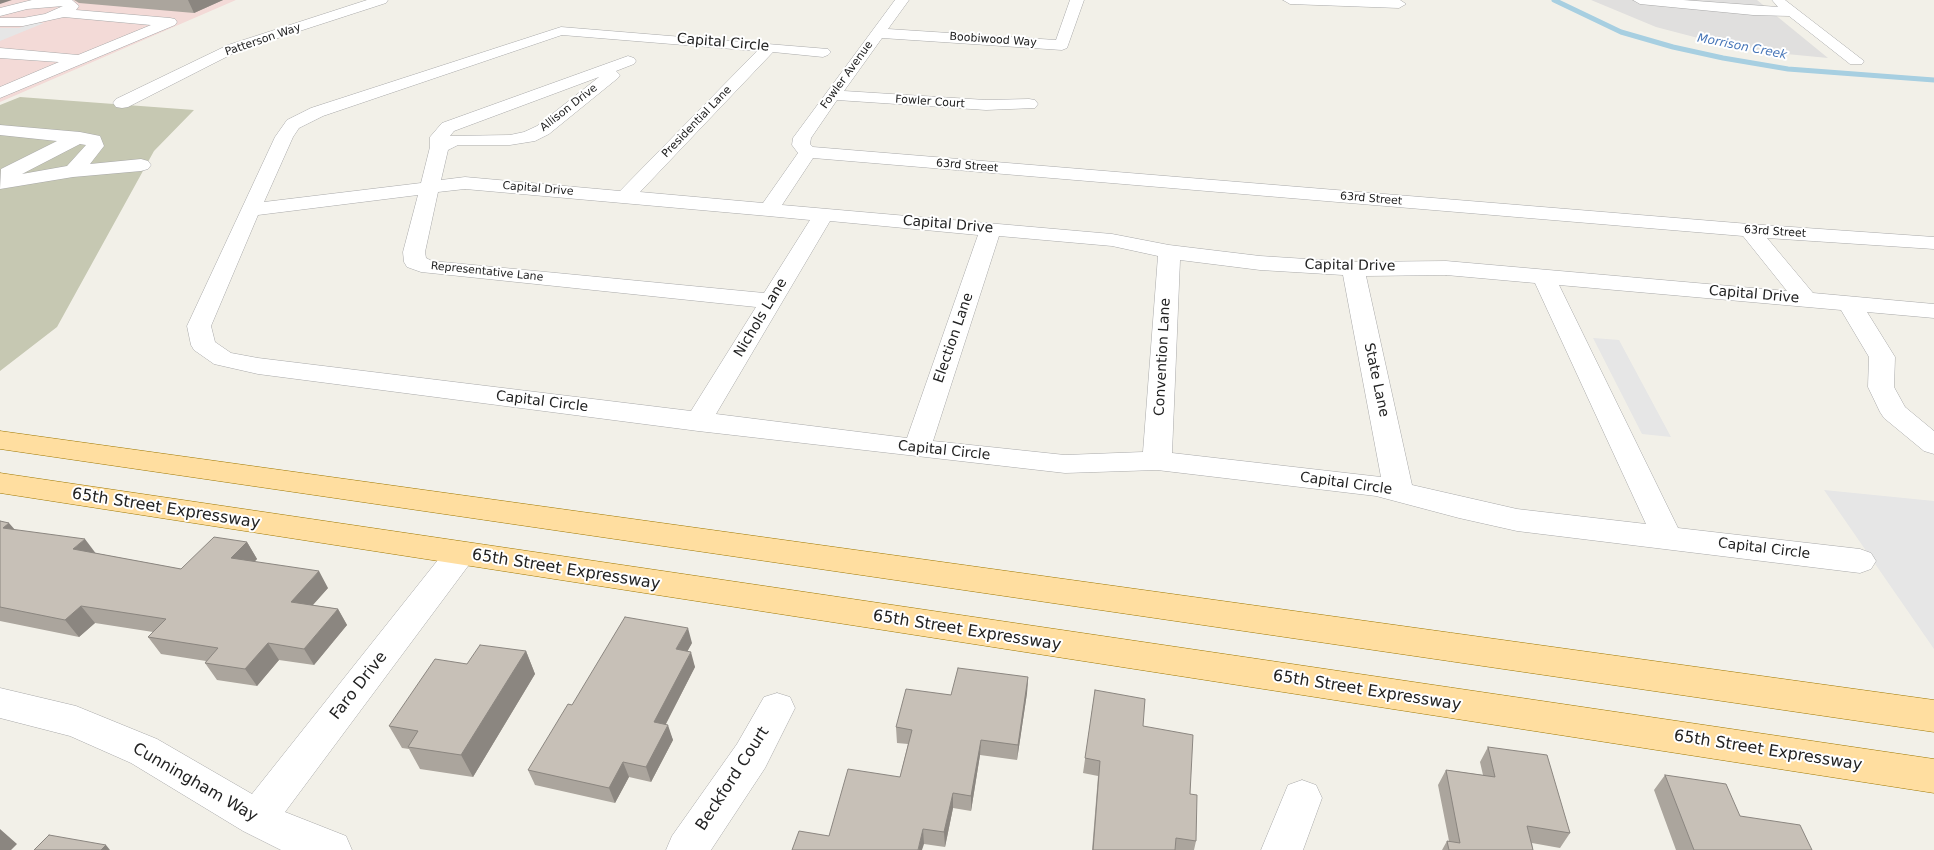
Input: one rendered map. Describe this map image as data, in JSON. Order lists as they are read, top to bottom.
{
  "streets": {
    "main road": ["65th Street Expressway"],
    "street": [
      "Patterson Way",
      "Boobiwood Way",
      "Capital Circle",
      "Fowler Avenue",
      "Fowler Court",
      "Allison Drive",
      "Presidential Lane",
      "63rd Street",
      "Capital Drive",
      "Representative Lane",
      "Nichols Lane",
      "Election Lane",
      "Convention Lane",
      "State Lane",
      "Faro Drive",
      "Beckford Court",
      "Cunningham Way"
    ]
  },
  "crossings": [
    ["Boobiwood Way", "Fowler Avenue"],
    ["Capital Circle", "Allison Drive"],
    ["Capital Circle", "Presidential Lane"],
    ["Capital Circle", "Capital Drive"],
    ["Capital Circle", "Nichols Lane"],
    ["Capital Circle", "Election Lane"],
    ["Capital Circle", "Convention Lane"],
    ["Capital Circle", "State Lane"],
    ["Fowler Avenue", "Fowler Court"],
    ["Fowler Avenue", "63rd Street"],
    ["Allison Drive", "Representative Lane"],
    ["Presidential Lane", "Capital Drive"],
    ["Capital Drive", "Representative Lane"],
    ["Capital Drive", "Nichols Lane"],
    ["Capital Drive", "Election Lane"],
    ["Capital Drive", "Convention Lane"],
    ["Capital Drive", "State Lane"],
    ["Representative Lane", "Nichols Lane"],
    ["65th Street Expressway", "Faro Drive"],
    ["Faro Drive", "Cunningham Way"]
  ],
  "water": ["Morrison Creek"]
}
